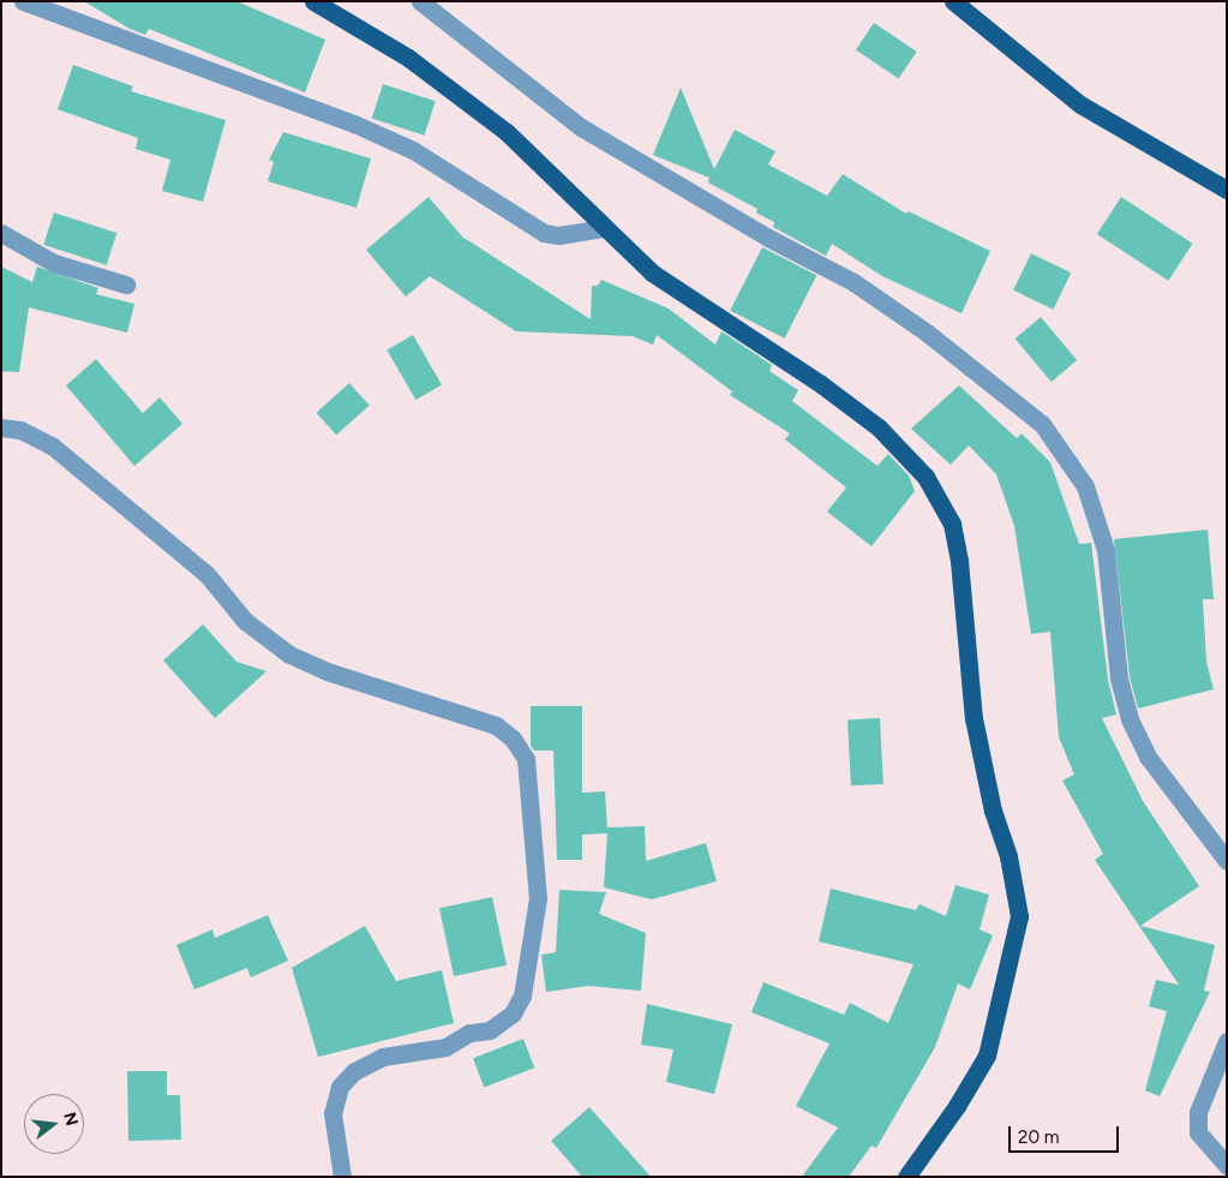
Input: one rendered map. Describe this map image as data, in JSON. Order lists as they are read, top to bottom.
{
  "scale_bar": "20 m",
  "north": "right"
}
